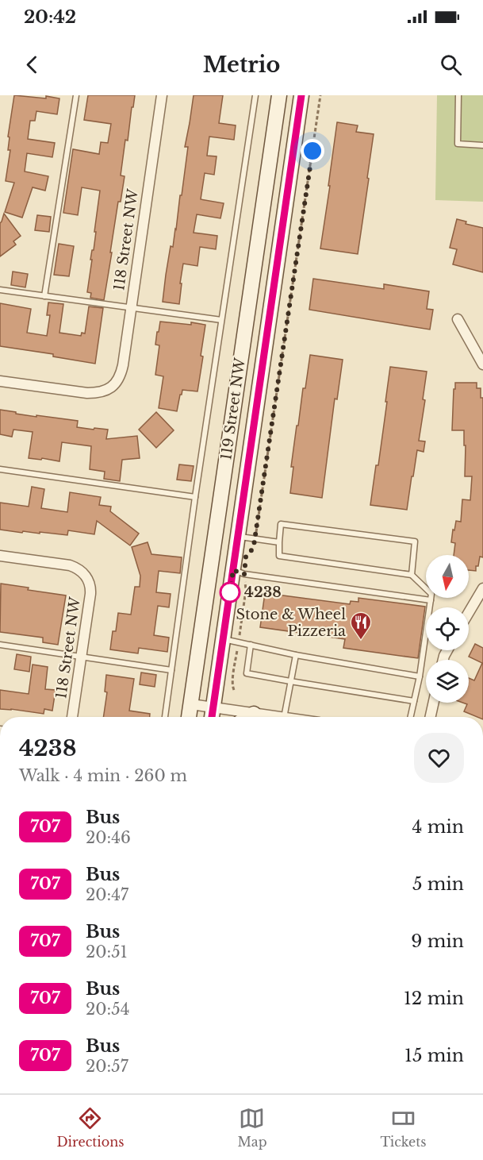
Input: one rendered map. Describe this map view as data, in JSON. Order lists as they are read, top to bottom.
{
  "streets": {
    "main road": ["119 Street NW"],
    "street": ["118 Street NW"]
  },
  "places": {
    "other": ["4238"],
    "restaurant": ["Stone & Wheel Pizzeria"]
  },
  "lines": ["bus line 707"],
  "north": "bottom",
  "page": {
    "status": "20:42",
    "header": "Metrio",
    "heading": ["4238", "Walk · 4 min · 260 m"],
    "list": [
      {
        "mark": "707",
        "name": "Bus",
        "note": "20:46",
        "value": "4 min"
      },
      {
        "mark": "707",
        "name": "Bus",
        "note": "20:47",
        "value": "5 min"
      },
      {
        "mark": "707",
        "name": "Bus",
        "note": "20:51",
        "value": "9 min"
      },
      {
        "mark": "707",
        "name": "Bus",
        "note": "20:54",
        "value": "12 min"
      },
      {
        "mark": "707",
        "name": "Bus",
        "note": "20:57",
        "value": "15 min"
      }
    ],
    "tabs": ["Directions", "Map", "Tickets"]
  }
}
